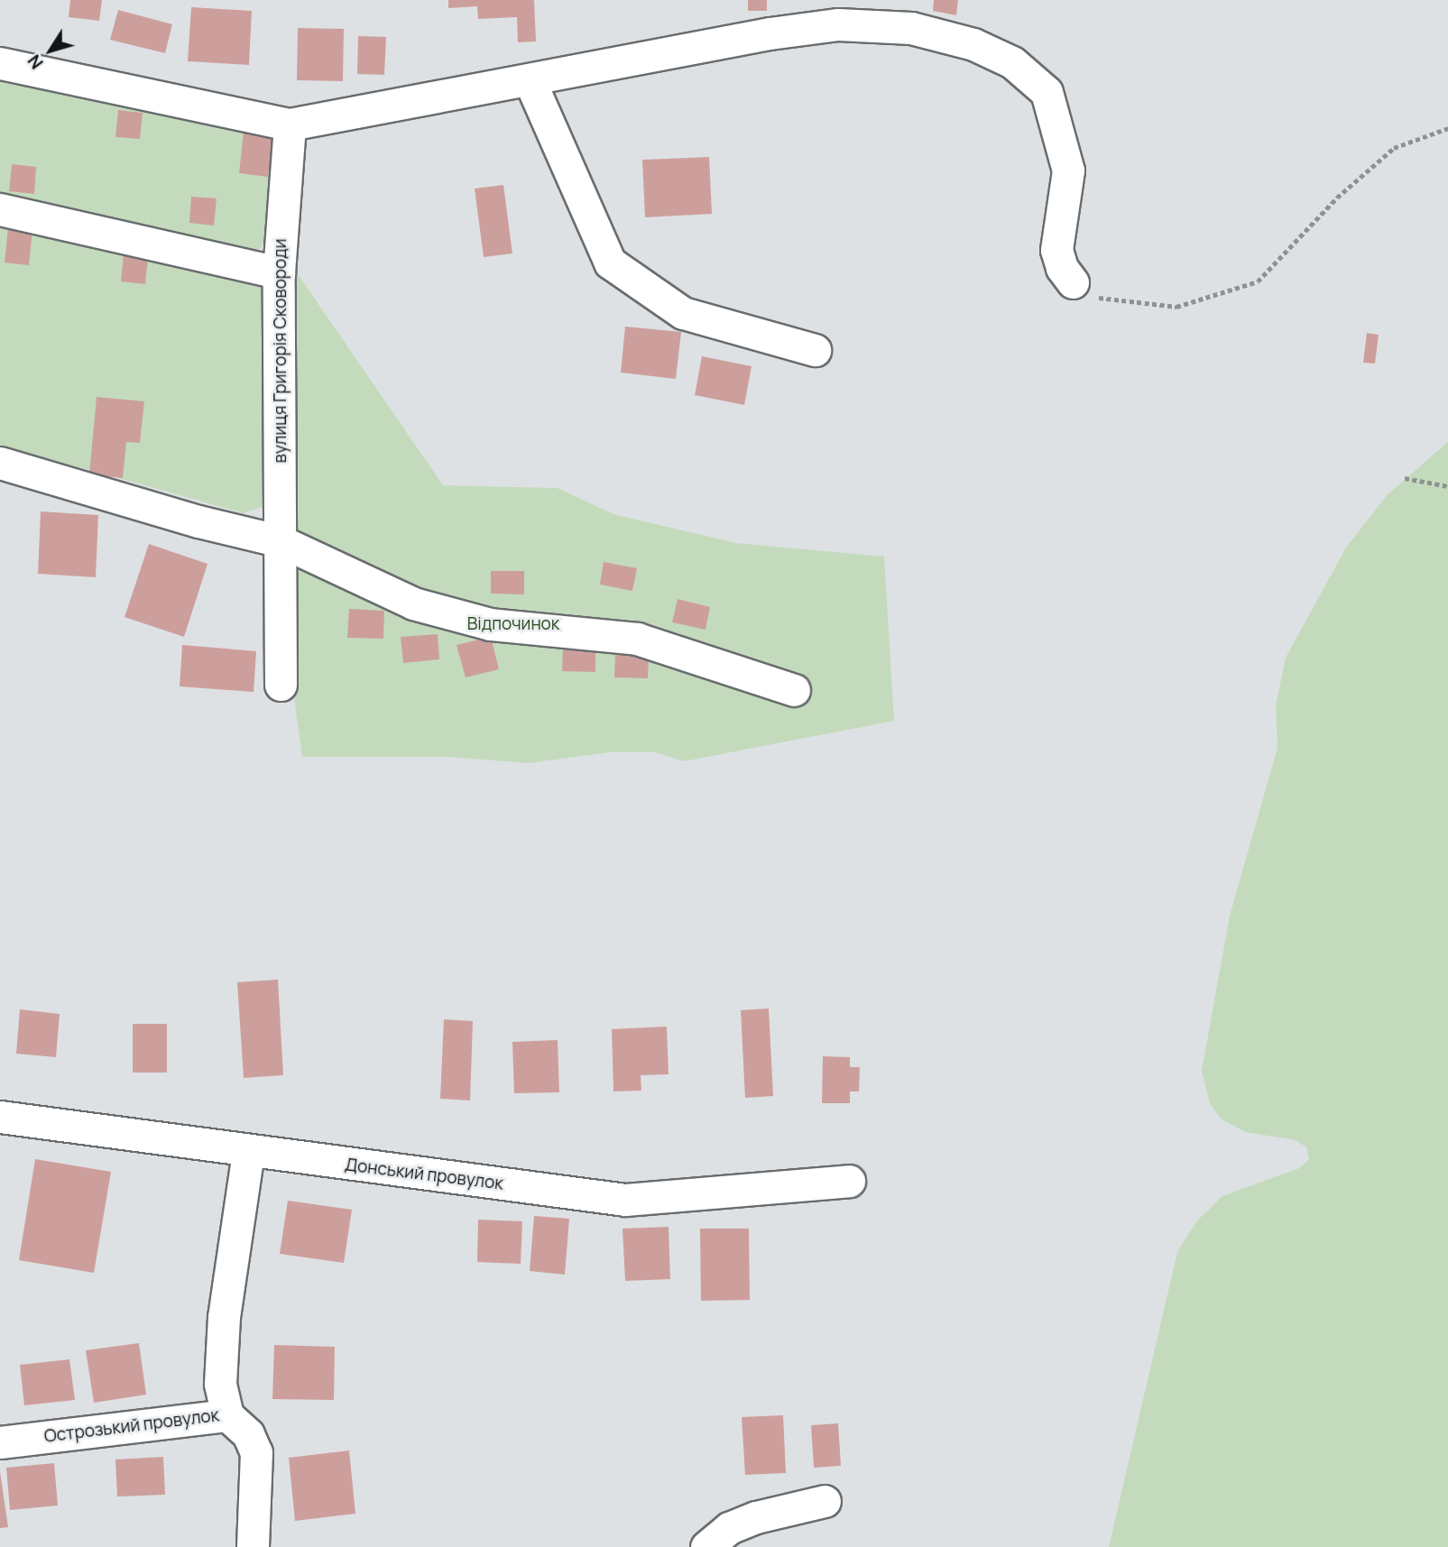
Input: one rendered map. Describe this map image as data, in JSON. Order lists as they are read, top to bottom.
{
  "streets": {
    "street": ["вулиця Григорія Сковороди", "Донський провулок", "Острозький провулок"]
  },
  "crossings": [
    ["Донський провулок", "Острозький провулок"]
  ],
  "parks": ["Відпочинок"],
  "north": "bottom left"
}
